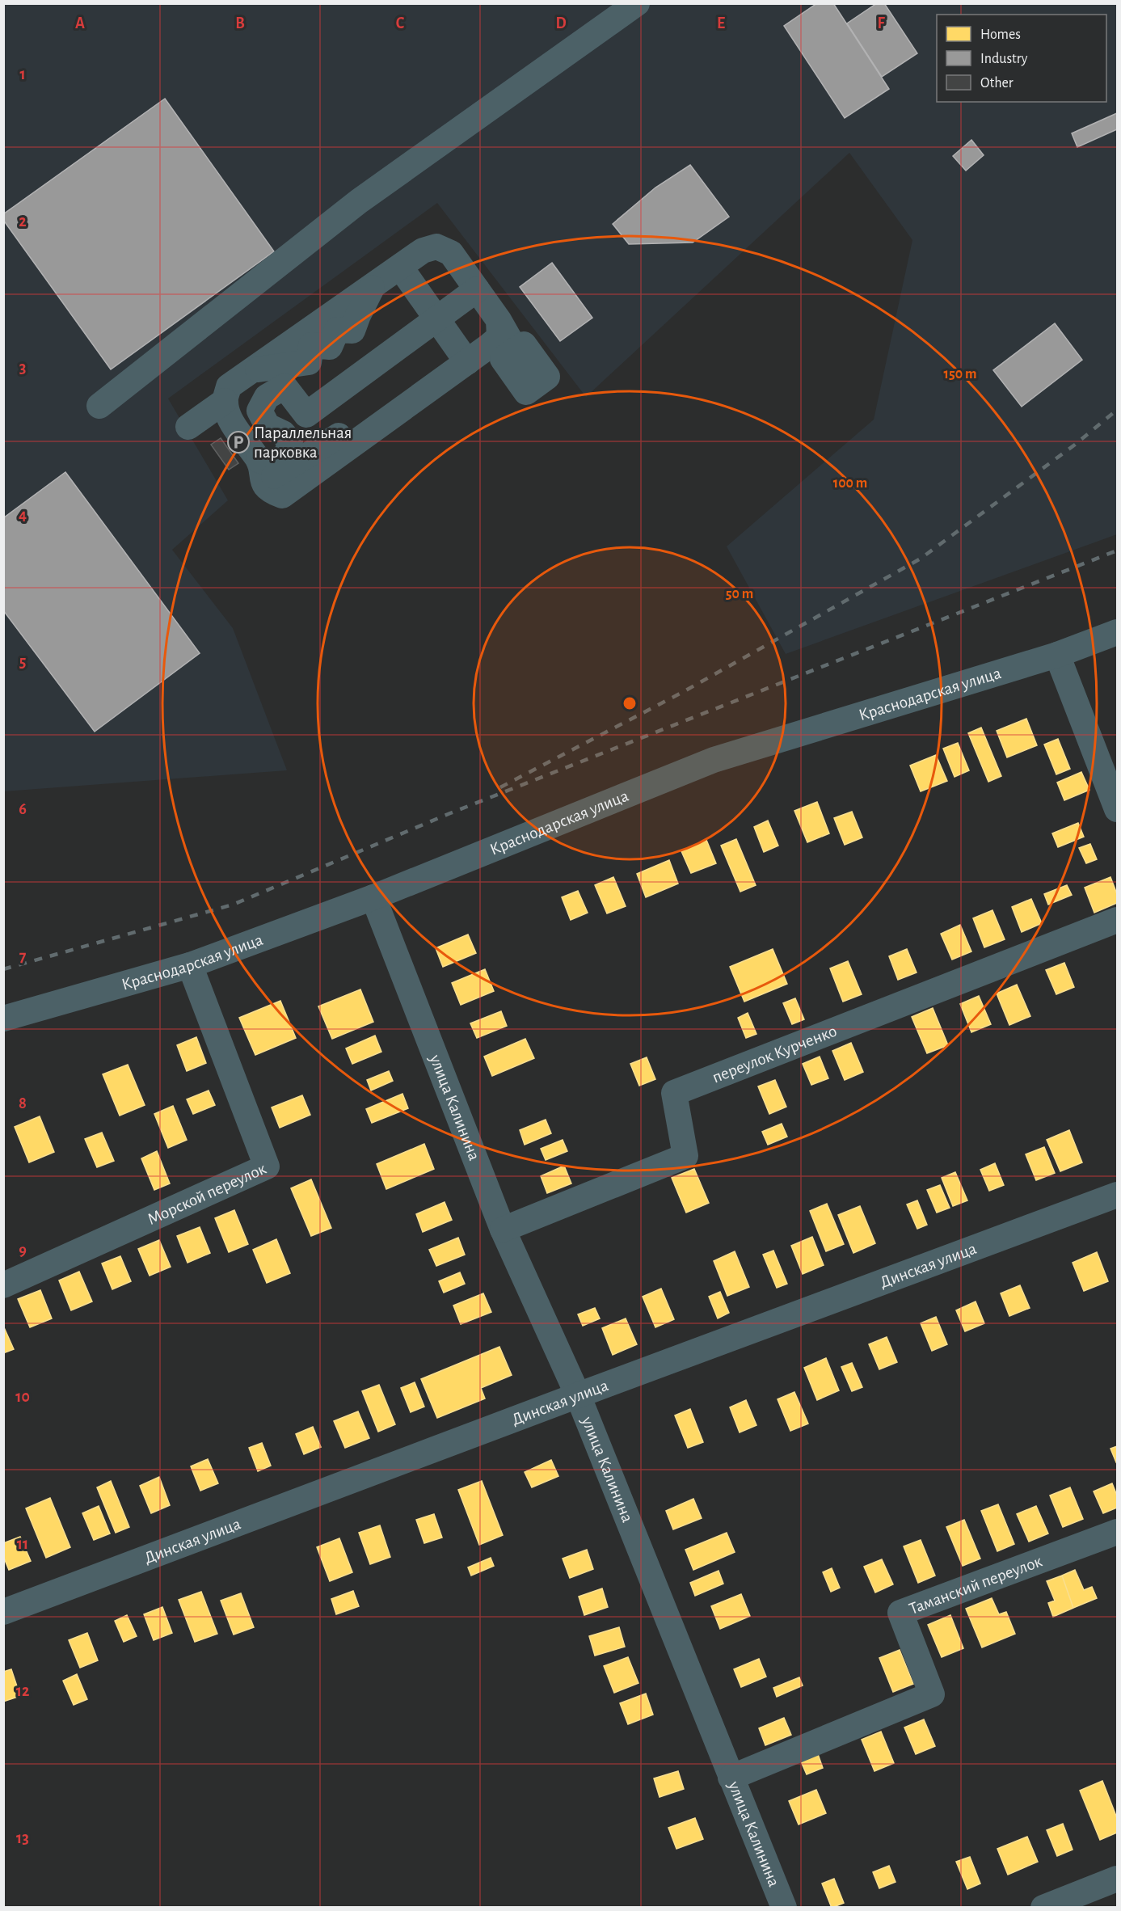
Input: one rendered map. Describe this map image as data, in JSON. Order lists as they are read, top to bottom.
{
  "streets": {
    "street": [
      "Краснодарская улица",
      "переулок Курченко",
      "улица Калинина",
      "Морской переулок",
      "Динская улица",
      "Таманский переулок"
    ]
  },
  "crossings": [
    ["Краснодарская улица", "улица Калинина"],
    ["Краснодарская улица", "Морской переулок"],
    ["переулок Курченко", "улица Калинина"],
    ["улица Калинина", "Динская улица"],
    ["улица Калинина", "Таманский переулок"]
  ],
  "places": {
    "parking": ["Параллельная парковка"]
  },
  "legend": ["Homes", "Industry", "Other"],
  "grid": {
    "columns": [
      "A",
      "B",
      "C",
      "D",
      "E",
      "F"
    ],
    "rows": [
      "1",
      "2",
      "3",
      "4",
      "5",
      "6",
      "7",
      "8",
      "9",
      "10",
      "11",
      "12",
      "13"
    ]
  },
  "rings": ["150 m", "100 m", "50 m"]
}
